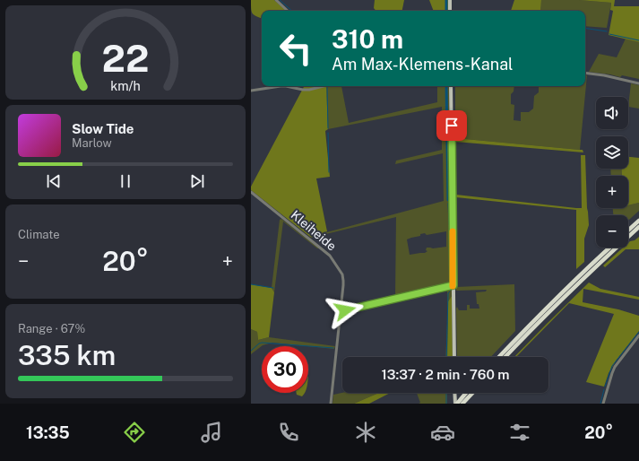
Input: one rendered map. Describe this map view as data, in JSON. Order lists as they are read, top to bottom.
{
  "streets": {
    "street": ["Kleiheide"]
  },
  "page": {
    "turn": ["310 m", "Am Max-Klemens-Kanal"],
    "map_buttons": ["+", "−"],
    "song": ["Slow Tide", "Marlow"],
    "tile": [
      "Climate",
      ["Range · 67%", "335 km"]
    ],
    "heat": ["−", "20°", "+"],
    "limit": "30",
    "trip": "13:37 · 2 min · 760 m",
    "tabs": ["13:35", "20°"],
    "gauge": ["22", "km/h"]
  }
}
